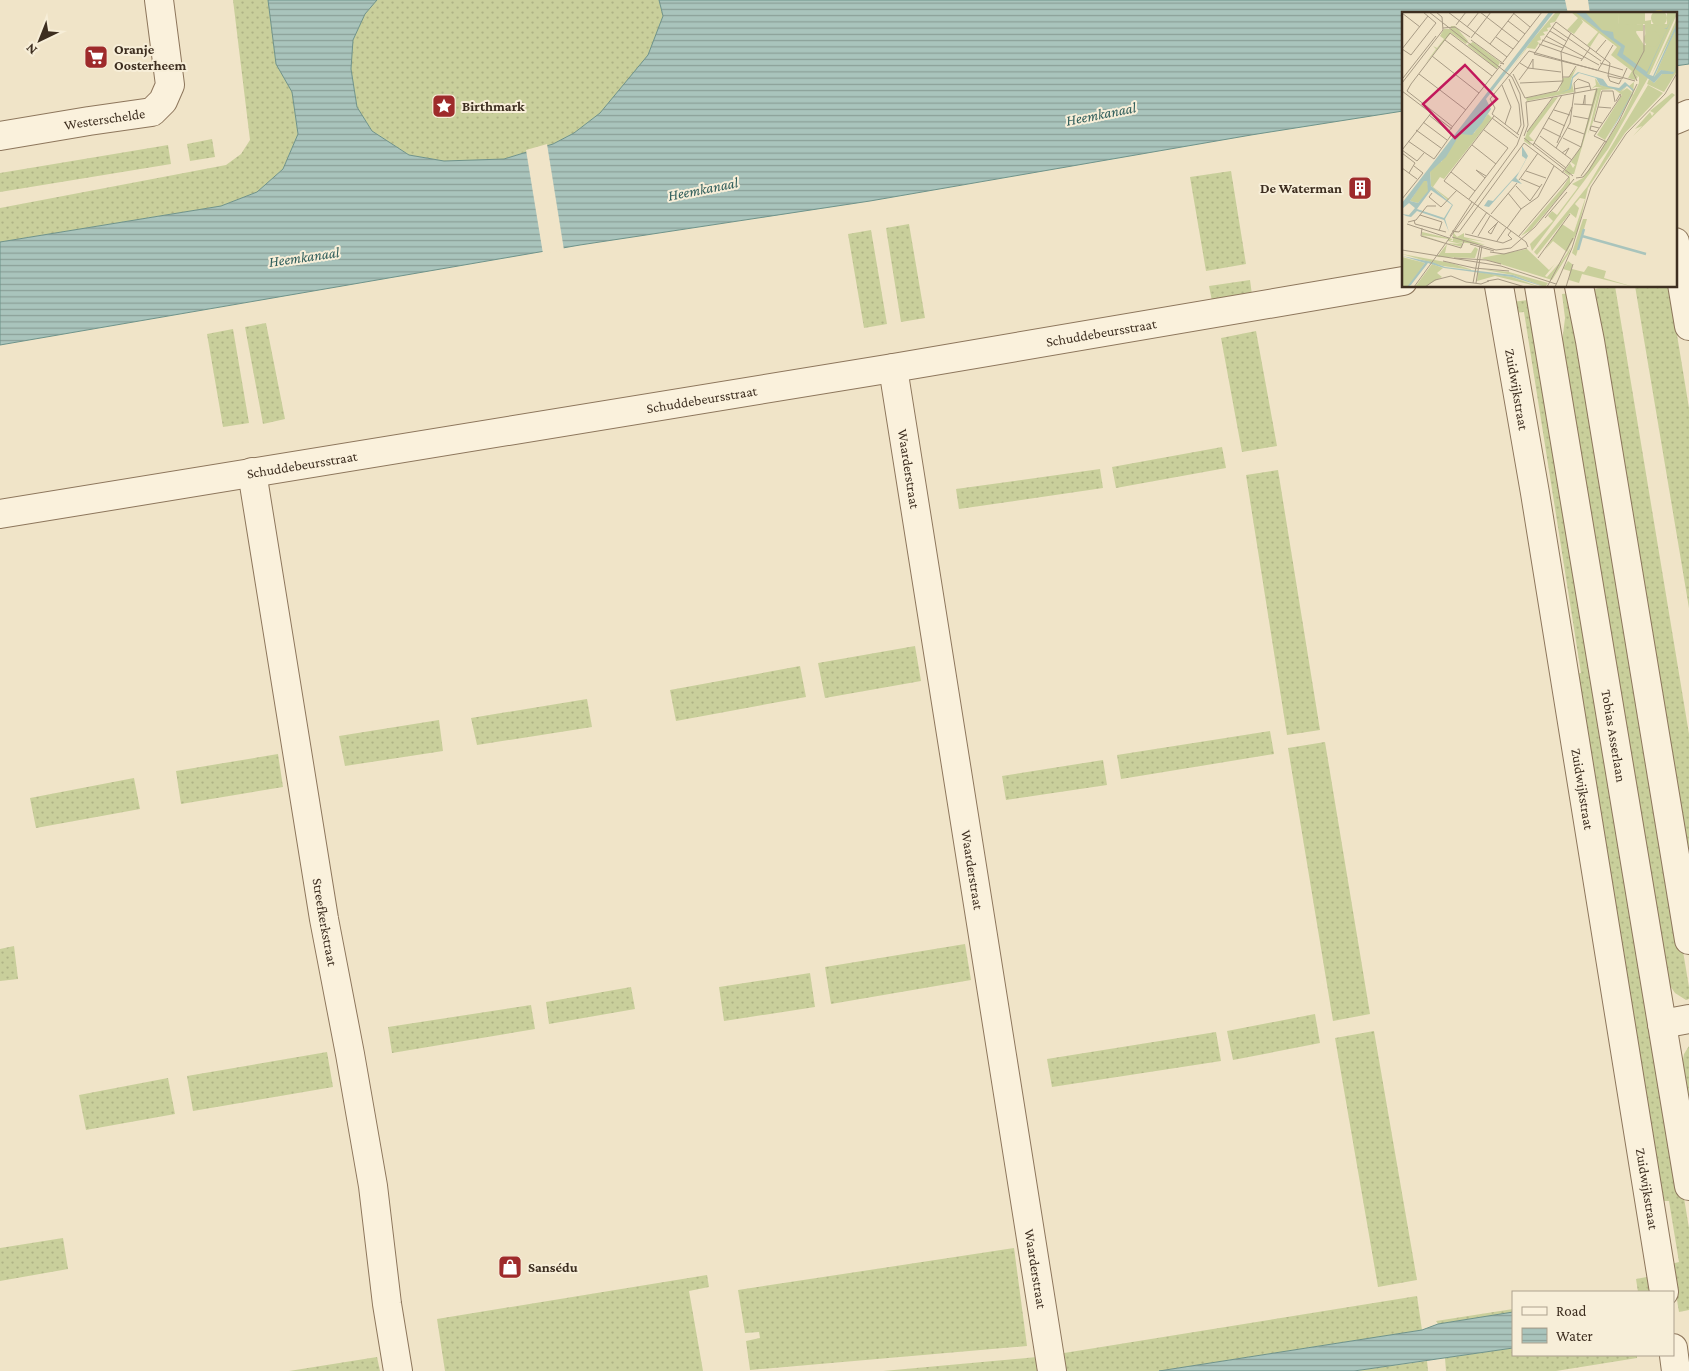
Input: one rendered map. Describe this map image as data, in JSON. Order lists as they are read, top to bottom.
{
  "streets": {
    "street": [
      "Westerschelde",
      "Schuddebeursstraat",
      "Zuidwijkstraat",
      "Waarderstraat",
      "Tobias Asserlaan",
      "Streefkerkstraat"
    ]
  },
  "crossings": [
    ["Schuddebeursstraat", "Waarderstraat"],
    ["Schuddebeursstraat", "Streefkerkstraat"]
  ],
  "water": ["Heemkanaal"],
  "places": {
    "supermarket": ["Oranje Oosterheem"],
    "place": ["Birthmark"],
    "building": ["De Waterman"],
    "shop": ["Sansédu"]
  },
  "legend": ["Road", "Water"],
  "north": "bottom left"
}
